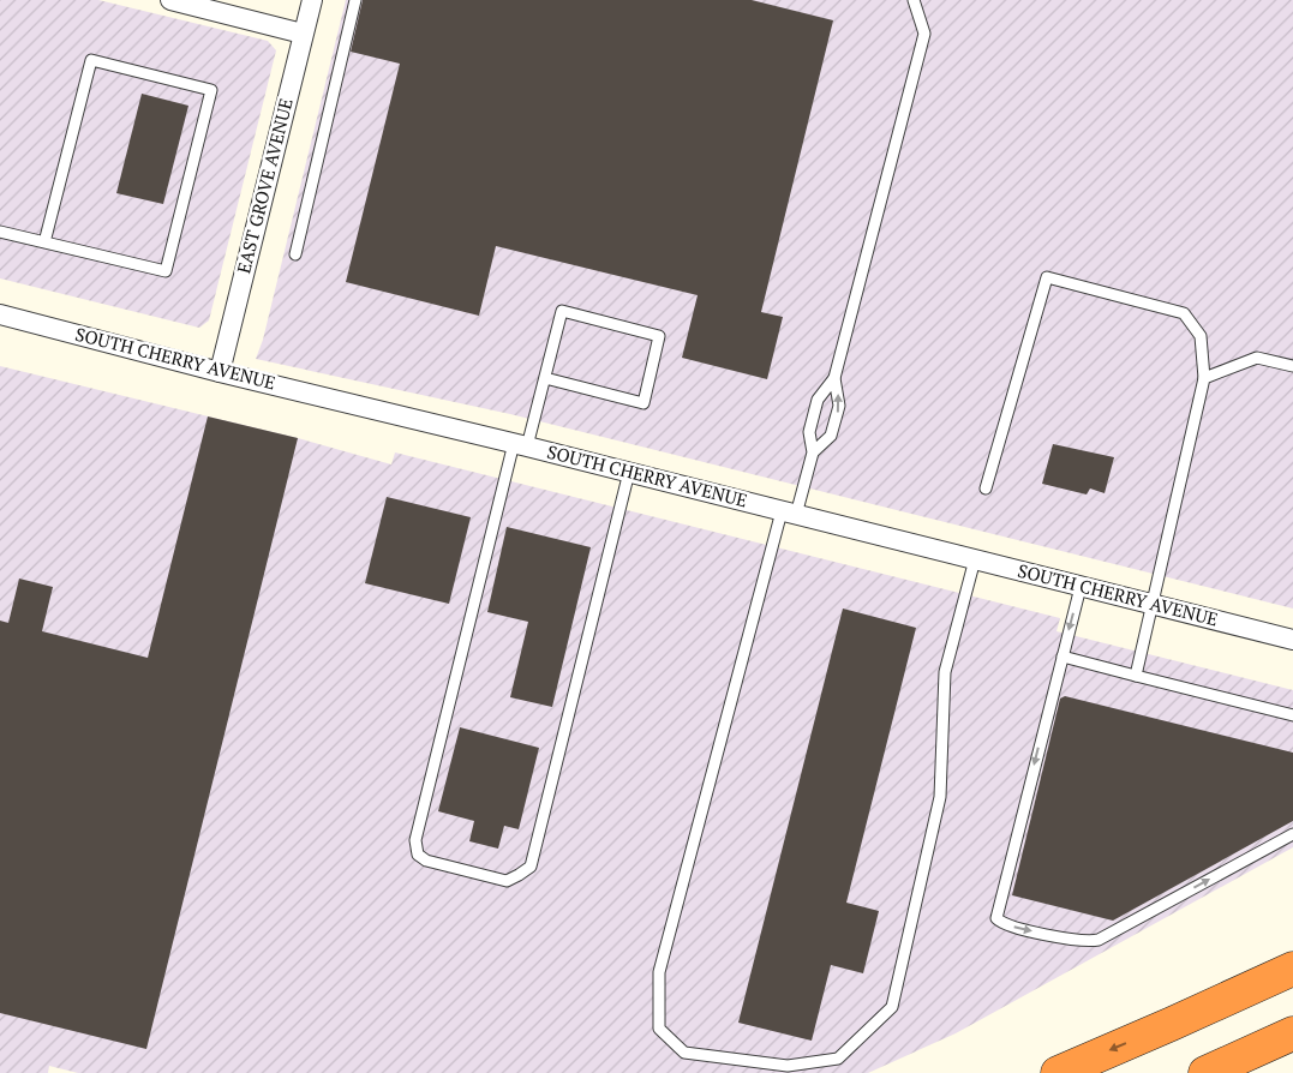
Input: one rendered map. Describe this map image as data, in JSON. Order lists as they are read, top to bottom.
{
  "streets": {
    "street": ["EAST GROVE AVENUE", "SOUTH CHERRY AVENUE"]
  },
  "crossings": [
    ["EAST GROVE AVENUE", "SOUTH CHERRY AVENUE"]
  ]
}
